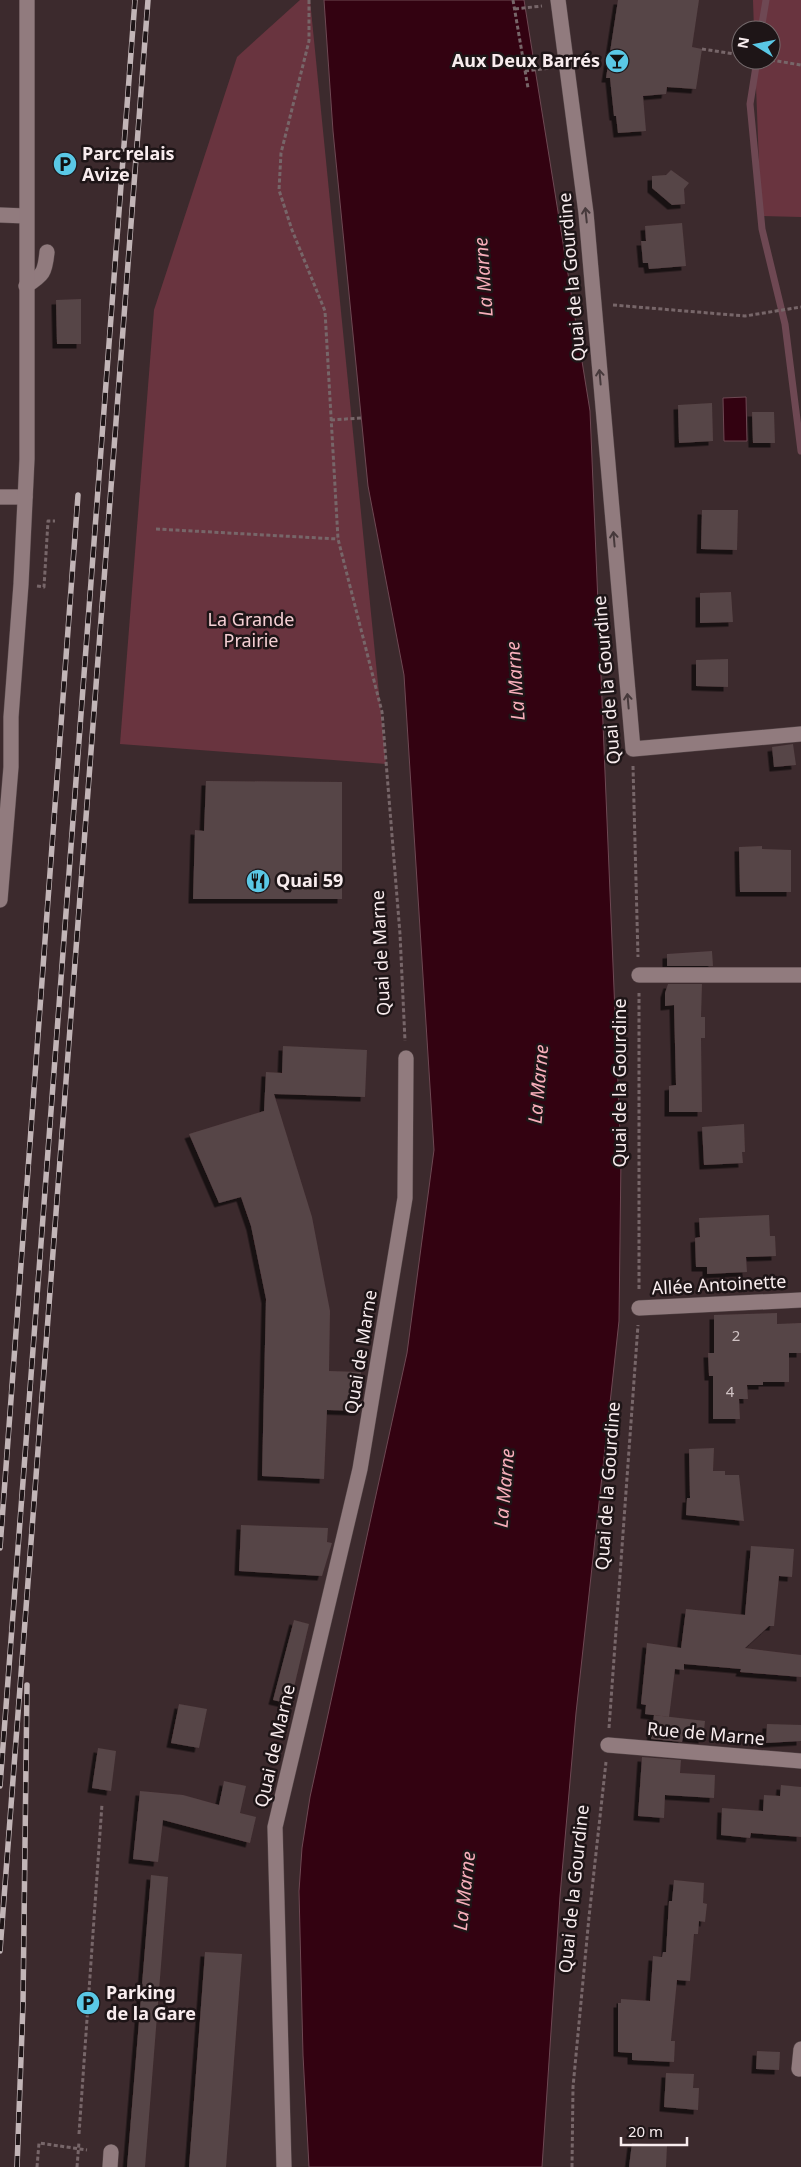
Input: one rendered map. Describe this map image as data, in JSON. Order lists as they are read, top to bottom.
{
  "streets": {
    "street": [
      "Quai de la Gourdine",
      "Quai de Marne",
      "Allée Antoinette",
      "Rue de Marne"
    ]
  },
  "crossings": [
    ["Quai de la Gourdine", "Allée Antoinette"],
    ["Quai de la Gourdine", "Rue de Marne"]
  ],
  "water": ["La Marne"],
  "parks": ["La Grande Prairie"],
  "places": {
    "bar": ["Aux Deux Barrés"],
    "parking": ["Parc relais Avize", "Parking de la Gare"],
    "restaurant": ["Quai 59"]
  },
  "house_numbers": ["2", "4"],
  "scale_bar": "20 m",
  "north": "left"
}
